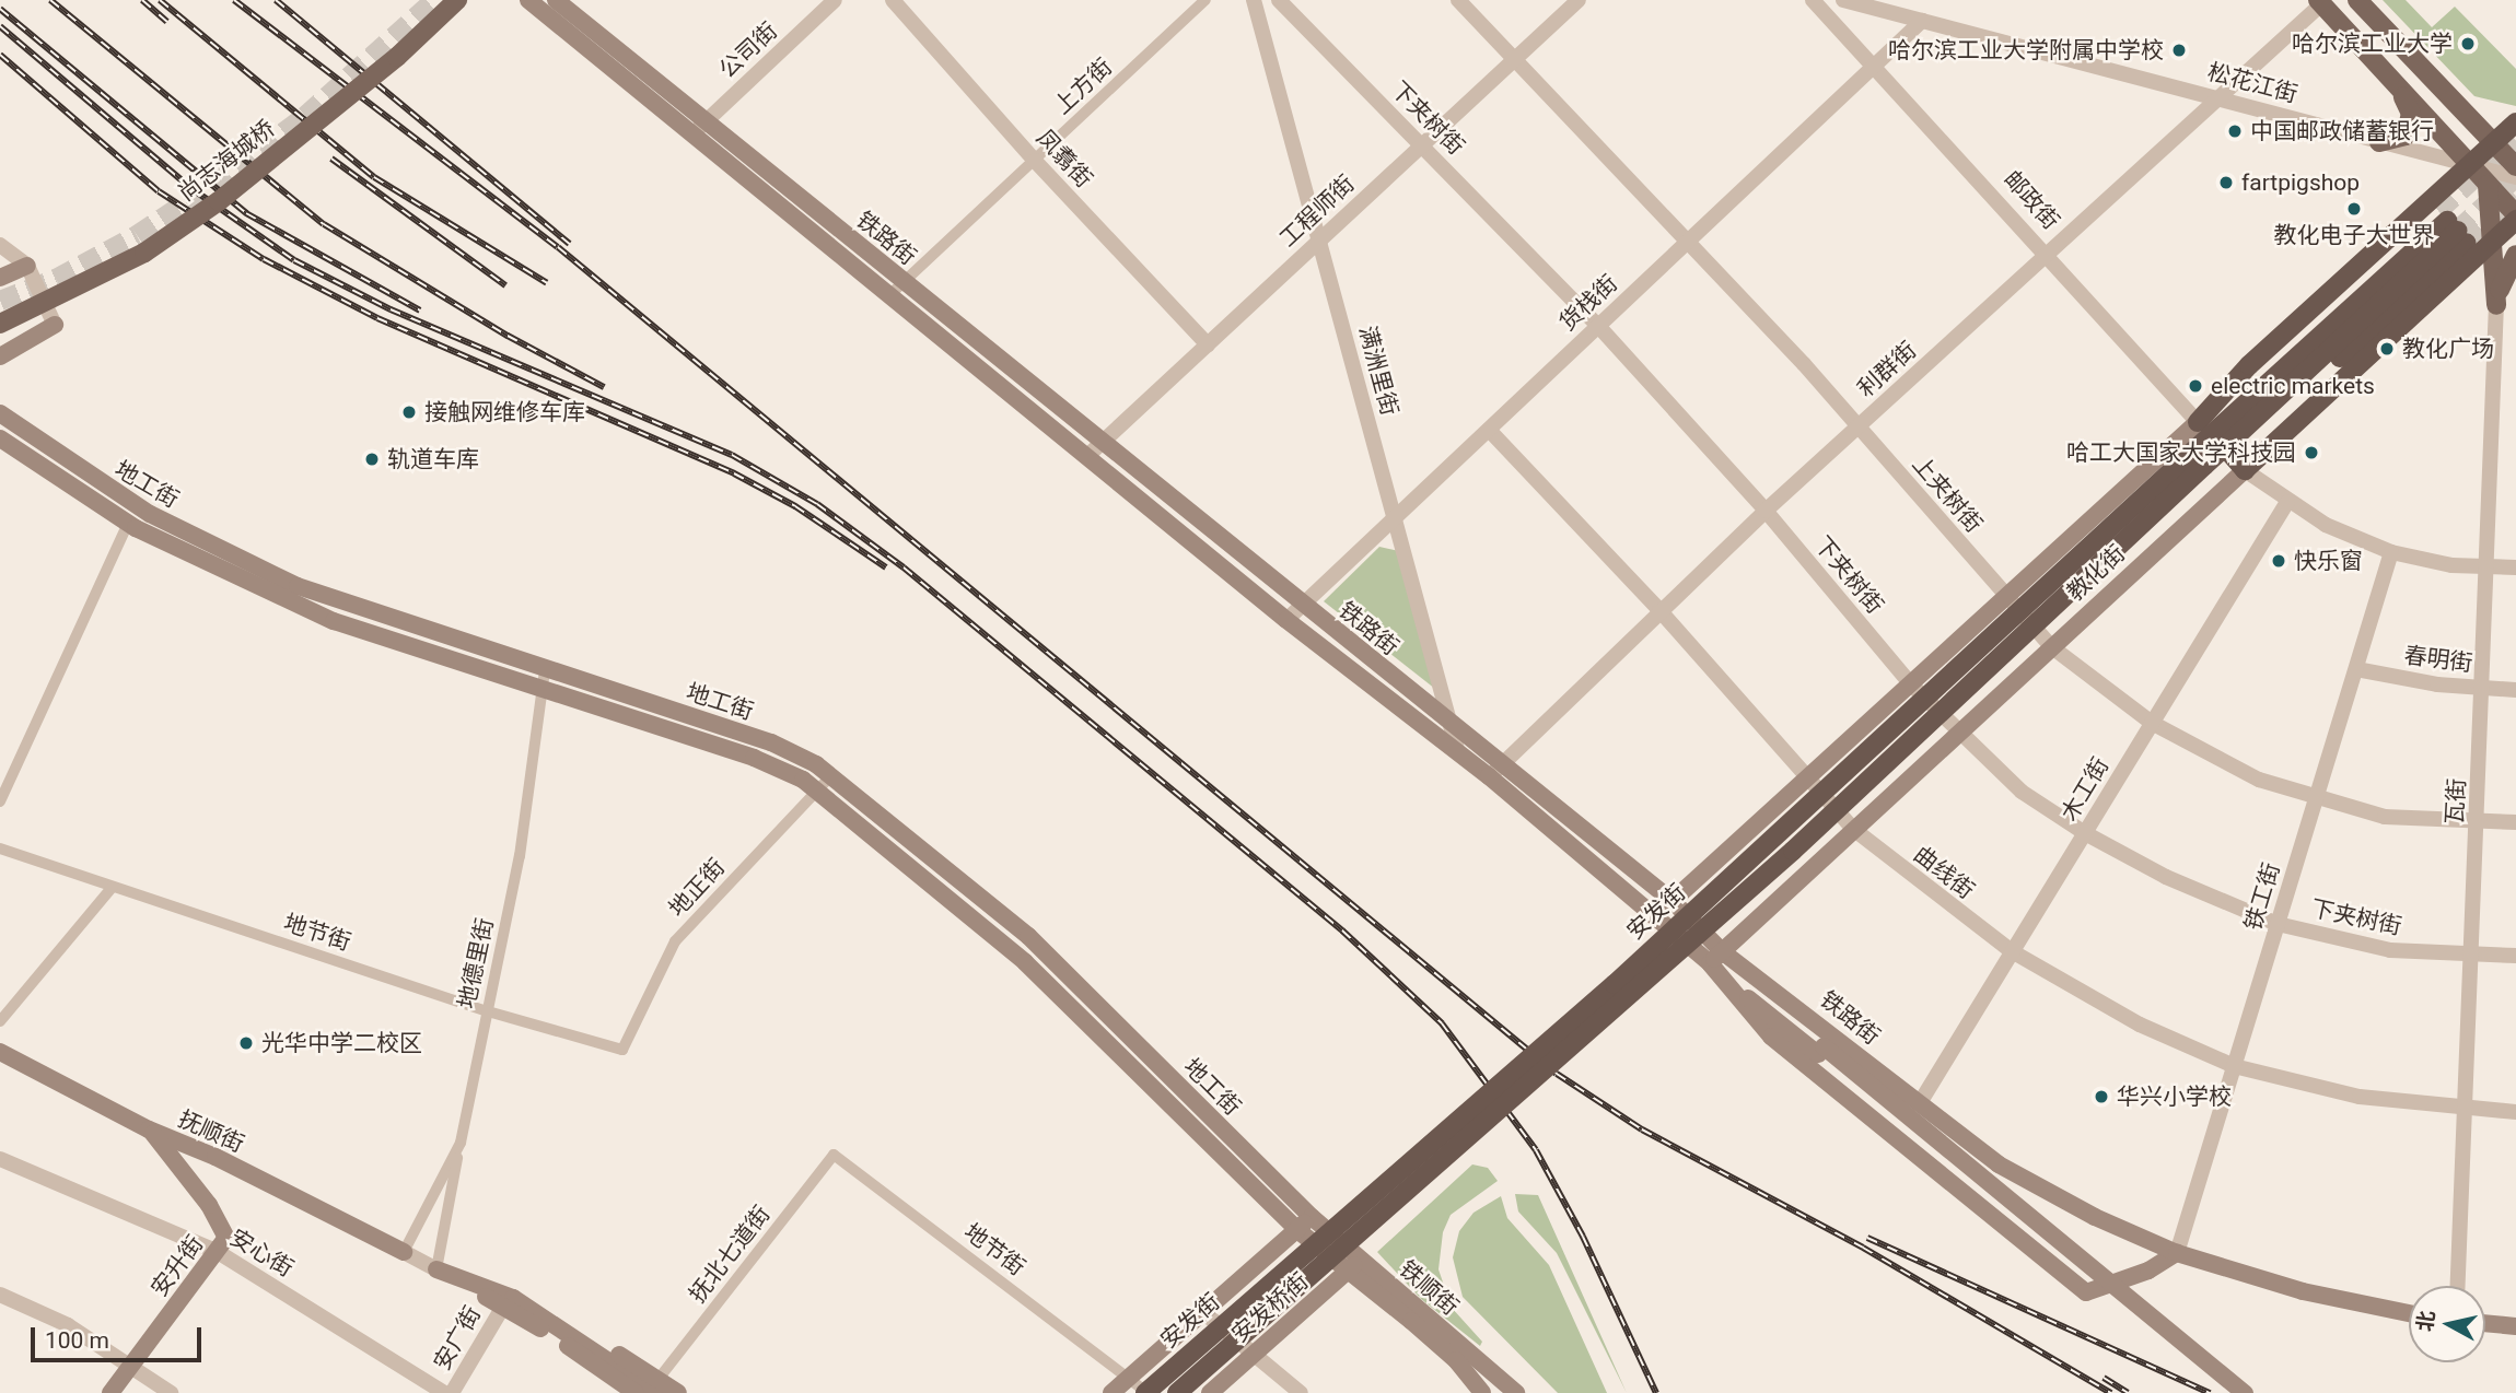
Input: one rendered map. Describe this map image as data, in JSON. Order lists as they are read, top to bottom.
{
  "streets": {
    "highway": ["教化街", "安发街"],
    "main road": [
      "尚志海城桥",
      "铁路街",
      "地工街",
      "抚顺街",
      "安升街",
      "铁顺街",
      "安发桥街"
    ],
    "street": [
      "公司街",
      "松花江街",
      "上方街",
      "下夹树街",
      "凤翥街",
      "邮政街",
      "工程师街",
      "货栈街",
      "利群街",
      "满洲里街",
      "上夹树街",
      "春明街",
      "木工街",
      "瓦街",
      "曲线街",
      "地正街",
      "铁工街",
      "地节街",
      "地德里街",
      "安心街",
      "抚北七道街",
      "安广街"
    ]
  },
  "crossings": [
    ["公司街", "铁路街"],
    ["松花江街", "货栈街"],
    ["松花江街", "利群街"],
    ["松花江街", "教化街"],
    ["上方街", "凤翥街"],
    ["上方街", "铁路街"],
    ["下夹树街", "工程师街"],
    ["下夹树街", "货栈街"],
    ["下夹树街", "利群街"],
    ["下夹树街", "教化街"],
    ["下夹树街", "木工街"],
    ["下夹树街", "瓦街"],
    ["下夹树街", "铁工街"],
    ["凤翥街", "工程师街"],
    ["邮政街", "货栈街"],
    ["邮政街", "利群街"],
    ["邮政街", "教化街"],
    ["邮政街", "木工街"],
    ["邮政街", "瓦街"],
    ["邮政街", "铁工街"],
    ["工程师街", "铁路街"],
    ["工程师街", "满洲里街"],
    ["工程师街", "上夹树街"],
    ["铁路街", "货栈街"],
    ["铁路街", "利群街"],
    ["铁路街", "满洲里街"],
    ["铁路街", "教化街"],
    ["铁路街", "铁工街"],
    ["货栈街", "满洲里街"],
    ["货栈街", "上夹树街"],
    ["货栈街", "曲线街"],
    ["利群街", "上夹树街"],
    ["利群街", "曲线街"],
    ["地工街", "地正街"],
    ["地工街", "地德里街"],
    ["地工街", "铁顺街"],
    ["地工街", "安发桥街"],
    ["上夹树街", "教化街"],
    ["上夹树街", "木工街"],
    ["上夹树街", "瓦街"],
    ["上夹树街", "铁工街"],
    ["教化街", "曲线街"],
    ["教化街", "安发街"],
    ["春明街", "瓦街"],
    ["春明街", "铁工街"],
    ["木工街", "曲线街"],
    ["瓦街", "曲线街"],
    ["曲线街", "铁工街"],
    ["地正街", "地节街"],
    ["安发街", "地节街"],
    ["地节街", "地德里街"],
    ["地节街", "抚北七道街"],
    ["地节街", "安发桥街"],
    ["地德里街", "抚顺街"],
    ["抚顺街", "安升街"],
    ["安心街", "安升街"],
    ["铁顺街", "安发桥街"]
  ],
  "places": [
    "哈尔滨工业大学",
    "哈尔滨工业大学附属中学校",
    "中国邮政储蓄银行",
    "fartpigshop",
    "教化电子大世界",
    "教化广场",
    "electric markets",
    "接触网维修车库",
    "哈工大国家大学科技园",
    "轨道车库",
    "快乐窗",
    "光华中学二校区",
    "华兴小学校"
  ],
  "scale_bar": "100 m",
  "north": "left"
}
